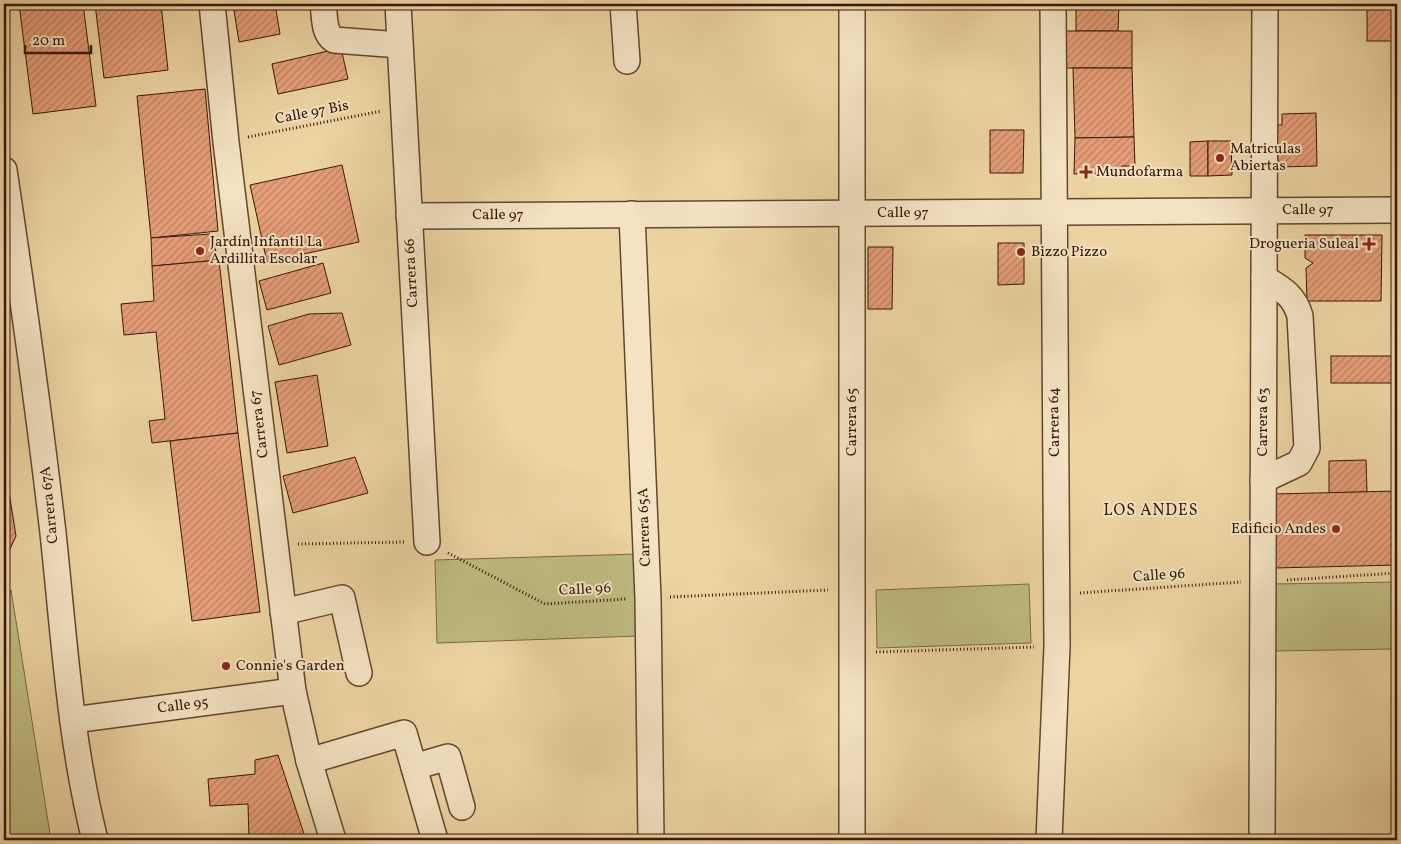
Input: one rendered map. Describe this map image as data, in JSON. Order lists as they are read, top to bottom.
{
  "streets": {
    "street": [
      "Calle 97",
      "Carrera 66",
      "Carrera 65",
      "Carrera 64",
      "Carrera 63",
      "Carrera 67",
      "Carrera 67A",
      "Carrera 65A",
      "Calle 95"
    ],
    "path": ["Calle 97 Bis", "Calle 96"]
  },
  "crossings": [
    ["Calle 97 Bis", "Carrera 66"],
    ["Calle 97 Bis", "Carrera 67"],
    ["Calle 97", "Carrera 66"],
    ["Calle 97", "Carrera 65"],
    ["Calle 97", "Carrera 64"],
    ["Calle 97", "Carrera 63"],
    ["Calle 97", "Carrera 65A"],
    ["Carrera 66", "Calle 96"],
    ["Carrera 65", "Calle 96"],
    ["Carrera 64", "Calle 96"],
    ["Carrera 63", "Calle 96"],
    ["Carrera 67", "Calle 96"],
    ["Carrera 67", "Calle 95"],
    ["Carrera 67A", "Calle 95"],
    ["Carrera 65A", "Calle 96"]
  ],
  "districts": ["LOS ANDES"],
  "places": {
    "other": [
      "Matriculas Abiertas",
      "Jardín Infantil La Ardillita Escolar",
      "Bizzo Pizzo",
      "Edificio Andes",
      "Connie's Garden"
    ],
    "health": ["Mundofarma", "Drogueria Suleal"]
  },
  "scale_bar": "20 m"
}
